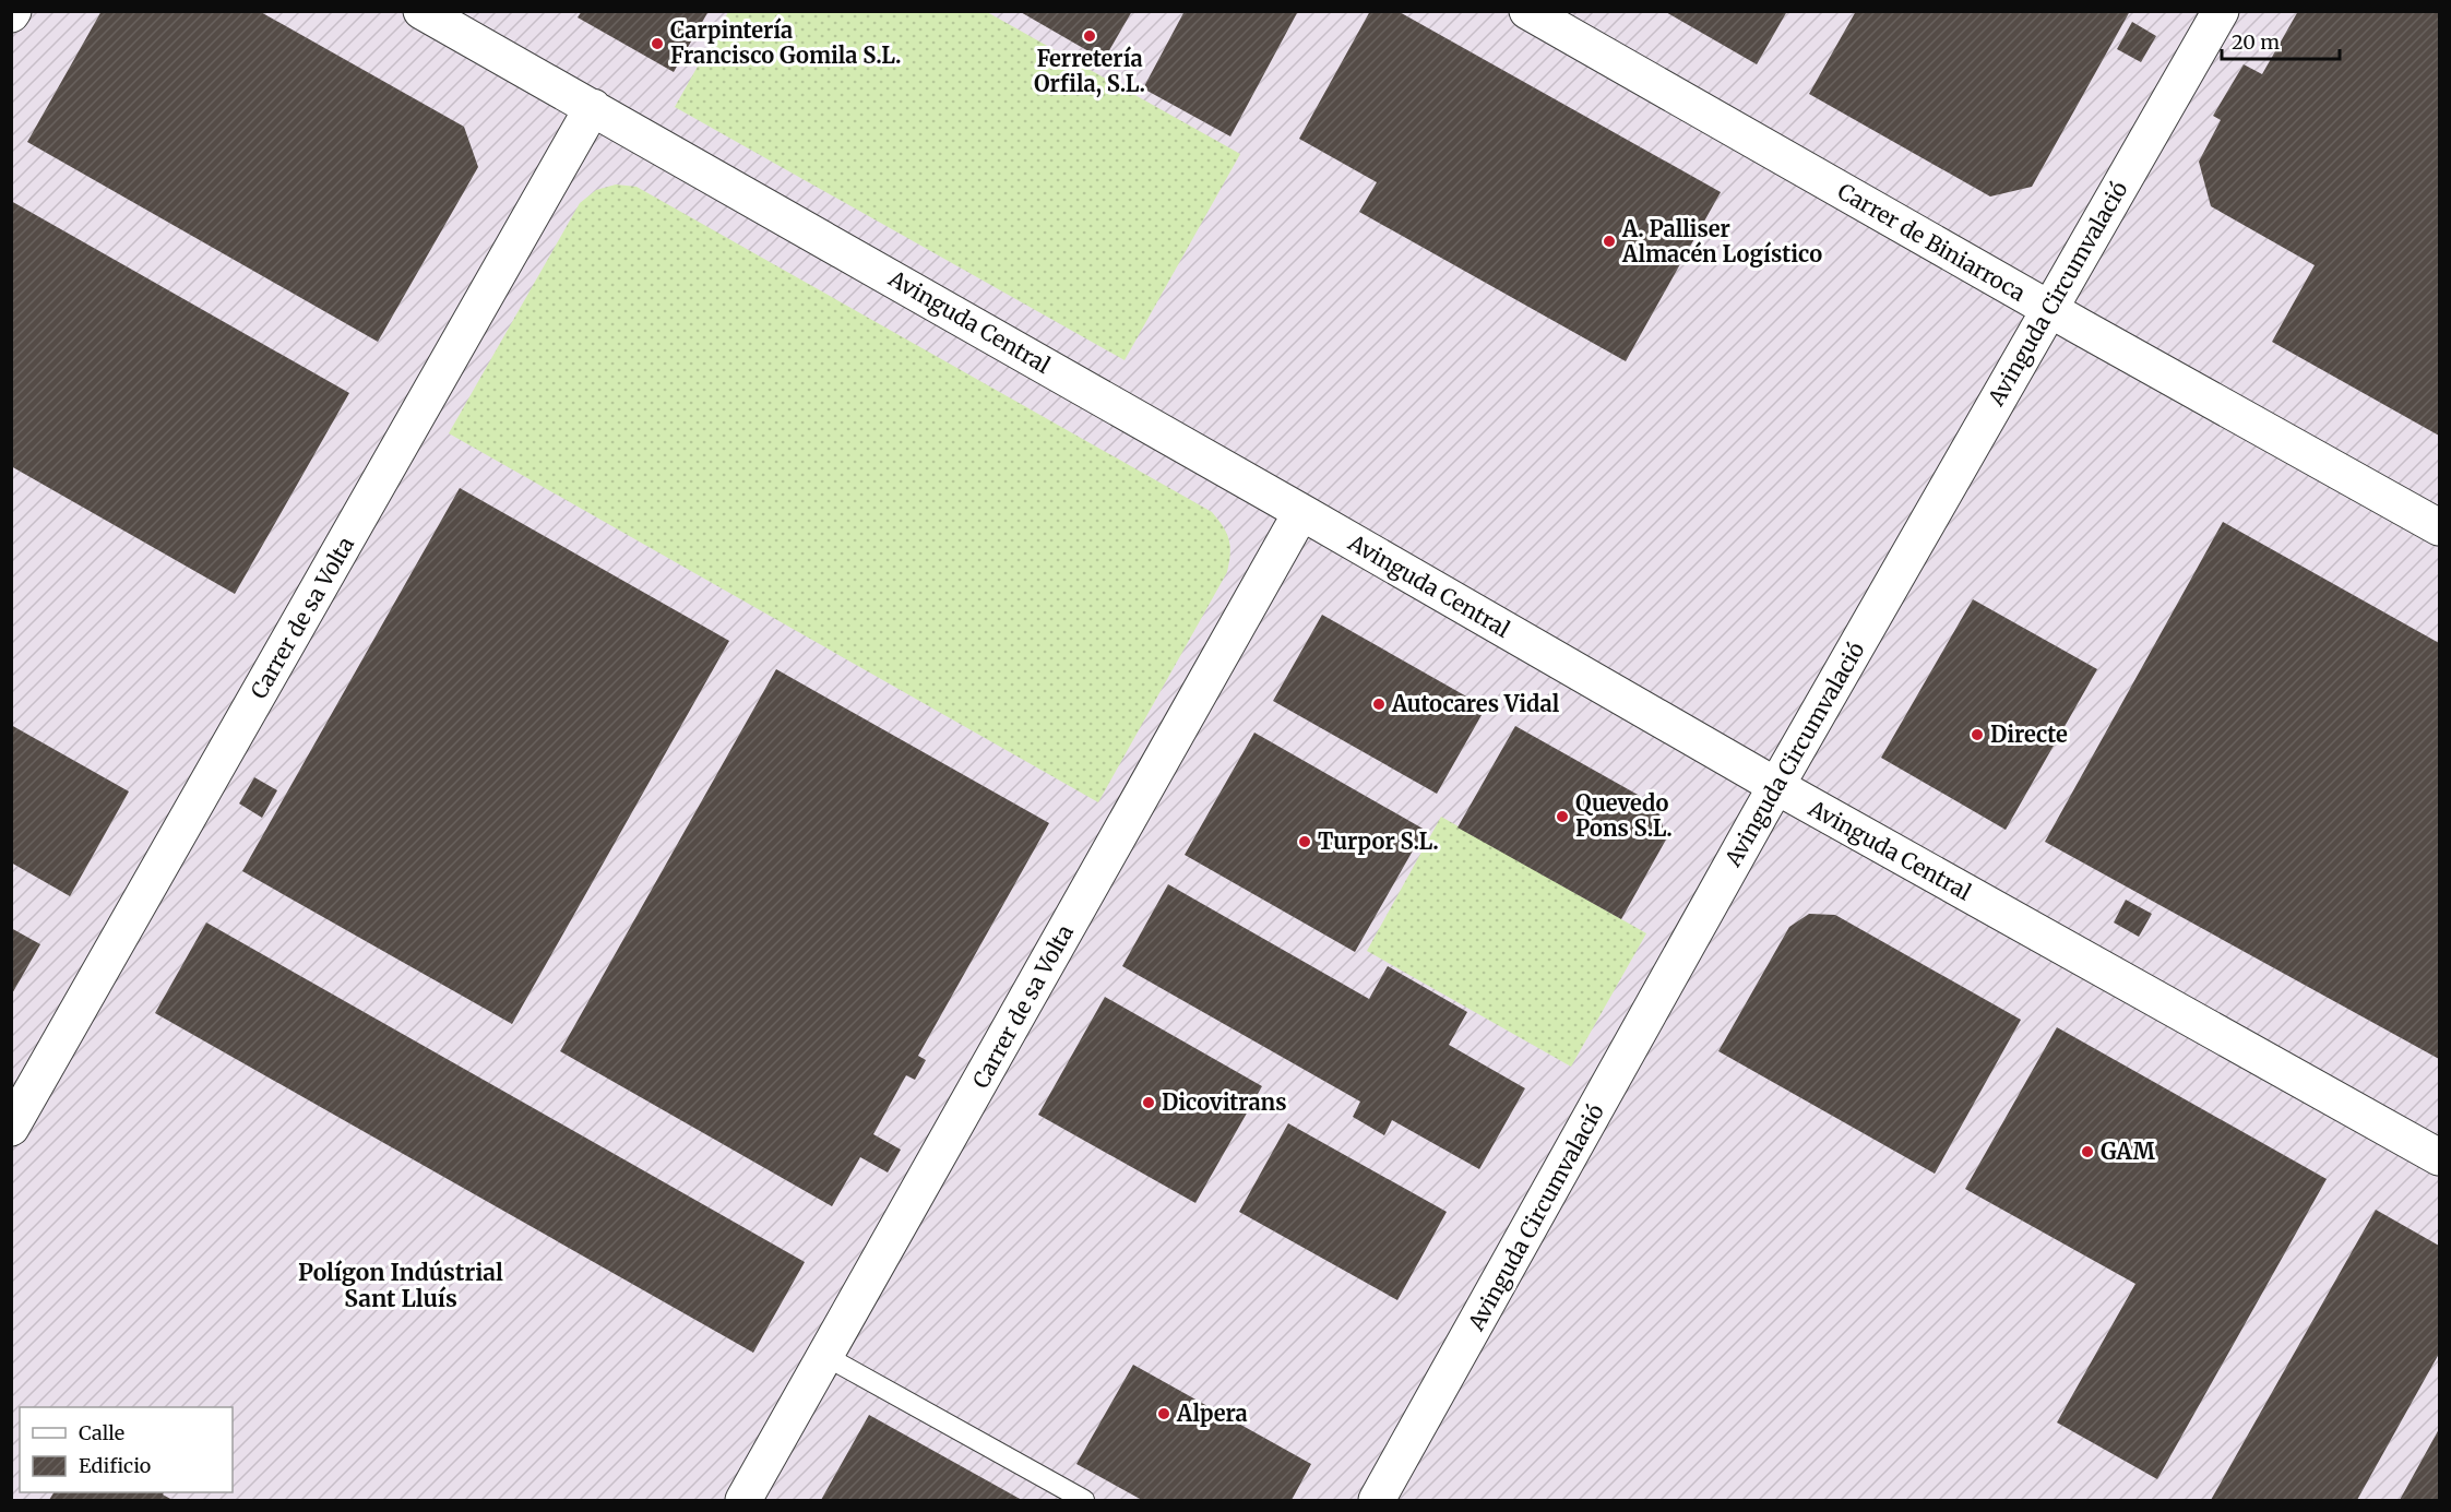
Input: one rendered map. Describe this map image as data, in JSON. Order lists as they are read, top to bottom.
{
  "streets": {
    "street": [
      "Carrer de Biniarroca",
      "Avinguda Circumvalació",
      "Avinguda Central",
      "Carrer de sa Volta"
    ]
  },
  "crossings": [
    ["Carrer de Biniarroca", "Avinguda Circumvalació"],
    ["Avinguda Circumvalació", "Avinguda Central"],
    ["Avinguda Central", "Carrer de sa Volta"]
  ],
  "districts": ["Polígon Indústrial Sant Lluís"],
  "places": [
    "Ferretería Orfila, S.L.",
    "Carpintería Francisco Gomila S.L.",
    "A. Palliser Almacén Logístico",
    "Autocares Vidal",
    "Directe",
    "Quevedo Pons S.L.",
    "Turpor S.L.",
    "Dicovitrans",
    "GAM",
    "Alpera"
  ],
  "legend": ["Calle", "Edificio"],
  "scale_bar": "20 m"
}
